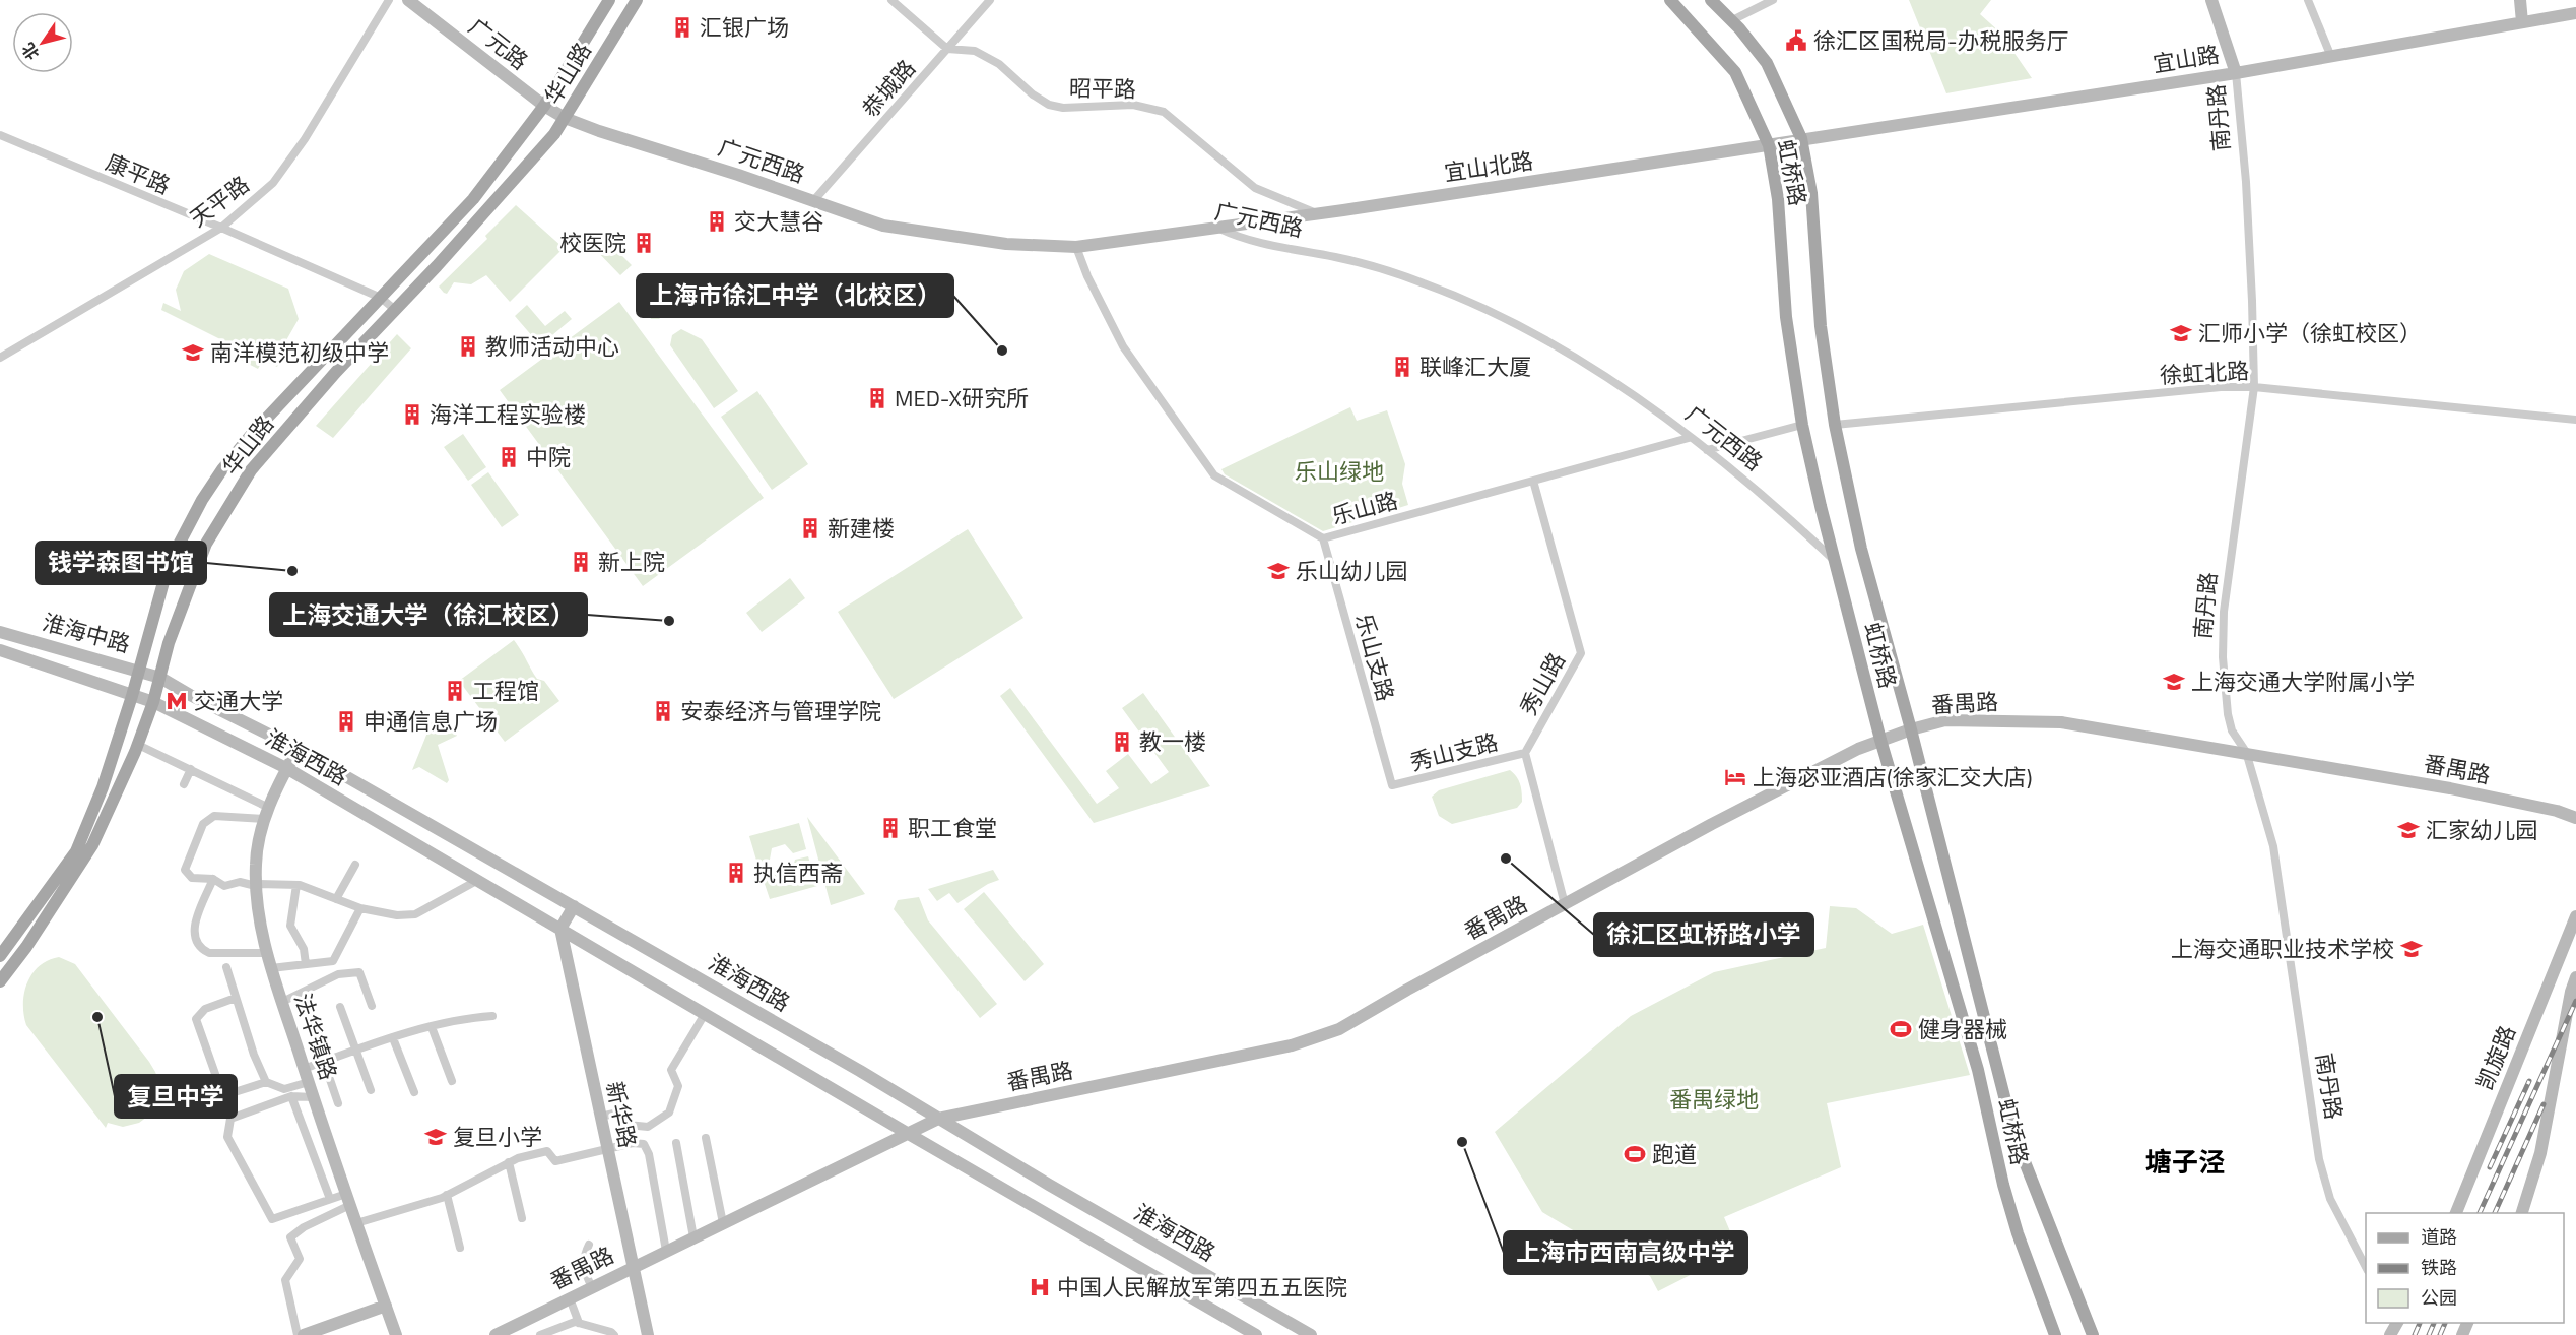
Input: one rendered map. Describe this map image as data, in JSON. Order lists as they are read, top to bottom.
{
  "streets": {
    "main road": ["华山路", "虹桥路"],
    "street": [
      "广元路",
      "宜山路",
      "恭城路",
      "昭平路",
      "南丹路",
      "广元西路",
      "宜山北路",
      "康平路",
      "天平路",
      "徐虹北路",
      "乐山路",
      "淮海中路",
      "乐山支路",
      "秀山路",
      "番禺路",
      "秀山支路",
      "淮海西路",
      "法华镇路",
      "凯旋路",
      "新华路"
    ]
  },
  "crossings": [
    ["广元路", "华山路"],
    ["广元路", "广元西路"],
    ["宜山路", "南丹路"],
    ["宜山路", "宜山北路"],
    ["宜山路", "虹桥路"],
    ["华山路", "广元西路"],
    ["华山路", "康平路"],
    ["华山路", "淮海中路"],
    ["华山路", "淮海西路"],
    ["恭城路", "昭平路"],
    ["恭城路", "广元西路"],
    ["昭平路", "宜山北路"],
    ["南丹路", "徐虹北路"],
    ["南丹路", "番禺路"],
    ["广元西路", "宜山北路"],
    ["广元西路", "虹桥路"],
    ["广元西路", "乐山路"],
    ["宜山北路", "虹桥路"],
    ["虹桥路", "徐虹北路"],
    ["虹桥路", "番禺路"],
    ["康平路", "天平路"],
    ["乐山路", "乐山支路"],
    ["乐山路", "秀山路"],
    ["淮海中路", "淮海西路"],
    ["乐山支路", "秀山支路"],
    ["秀山路", "秀山支路"],
    ["番禺路", "淮海西路"],
    ["番禺路", "新华路"],
    ["淮海西路", "法华镇路"],
    ["淮海西路", "新华路"]
  ],
  "districts": ["塘子泾"],
  "parks": ["乐山绿地", "番禺绿地"],
  "places": {
    "building": [
      "汇银广场",
      "交大慧谷",
      "校医院",
      "教师活动中心",
      "联峰汇大厦",
      "MED-X研究所",
      "海洋工程实验楼",
      "中院",
      "新建楼",
      "新上院",
      "工程馆",
      "安泰经济与管理学院",
      "申通信息广场",
      "教一楼",
      "职工食堂",
      "执信西斋"
    ],
    "public building": ["徐汇区国税局-办税服务厅"],
    "school or university": [
      "汇师小学（徐虹校区）",
      "南洋模范初级中学",
      "乐山幼儿园",
      "上海交通大学附属小学",
      "汇家幼儿园",
      "上海交通职业技术学校",
      "复旦小学"
    ],
    "other": [
      "上海市徐汇中学（北校区）",
      "钱学森图书馆",
      "上海交通大学（徐汇校区）",
      "徐汇区虹桥路小学",
      "复旦中学",
      "上海市西南高级中学"
    ],
    "metro station": ["交通大学"],
    "hotel": ["上海宓亚酒店(徐家汇交大店)"],
    "sports": ["健身器械", "跑道"],
    "hospital": ["中国人民解放军第四五五医院"]
  },
  "legend": ["道路", "铁路", "公园"],
  "north": "bottom left"
}
